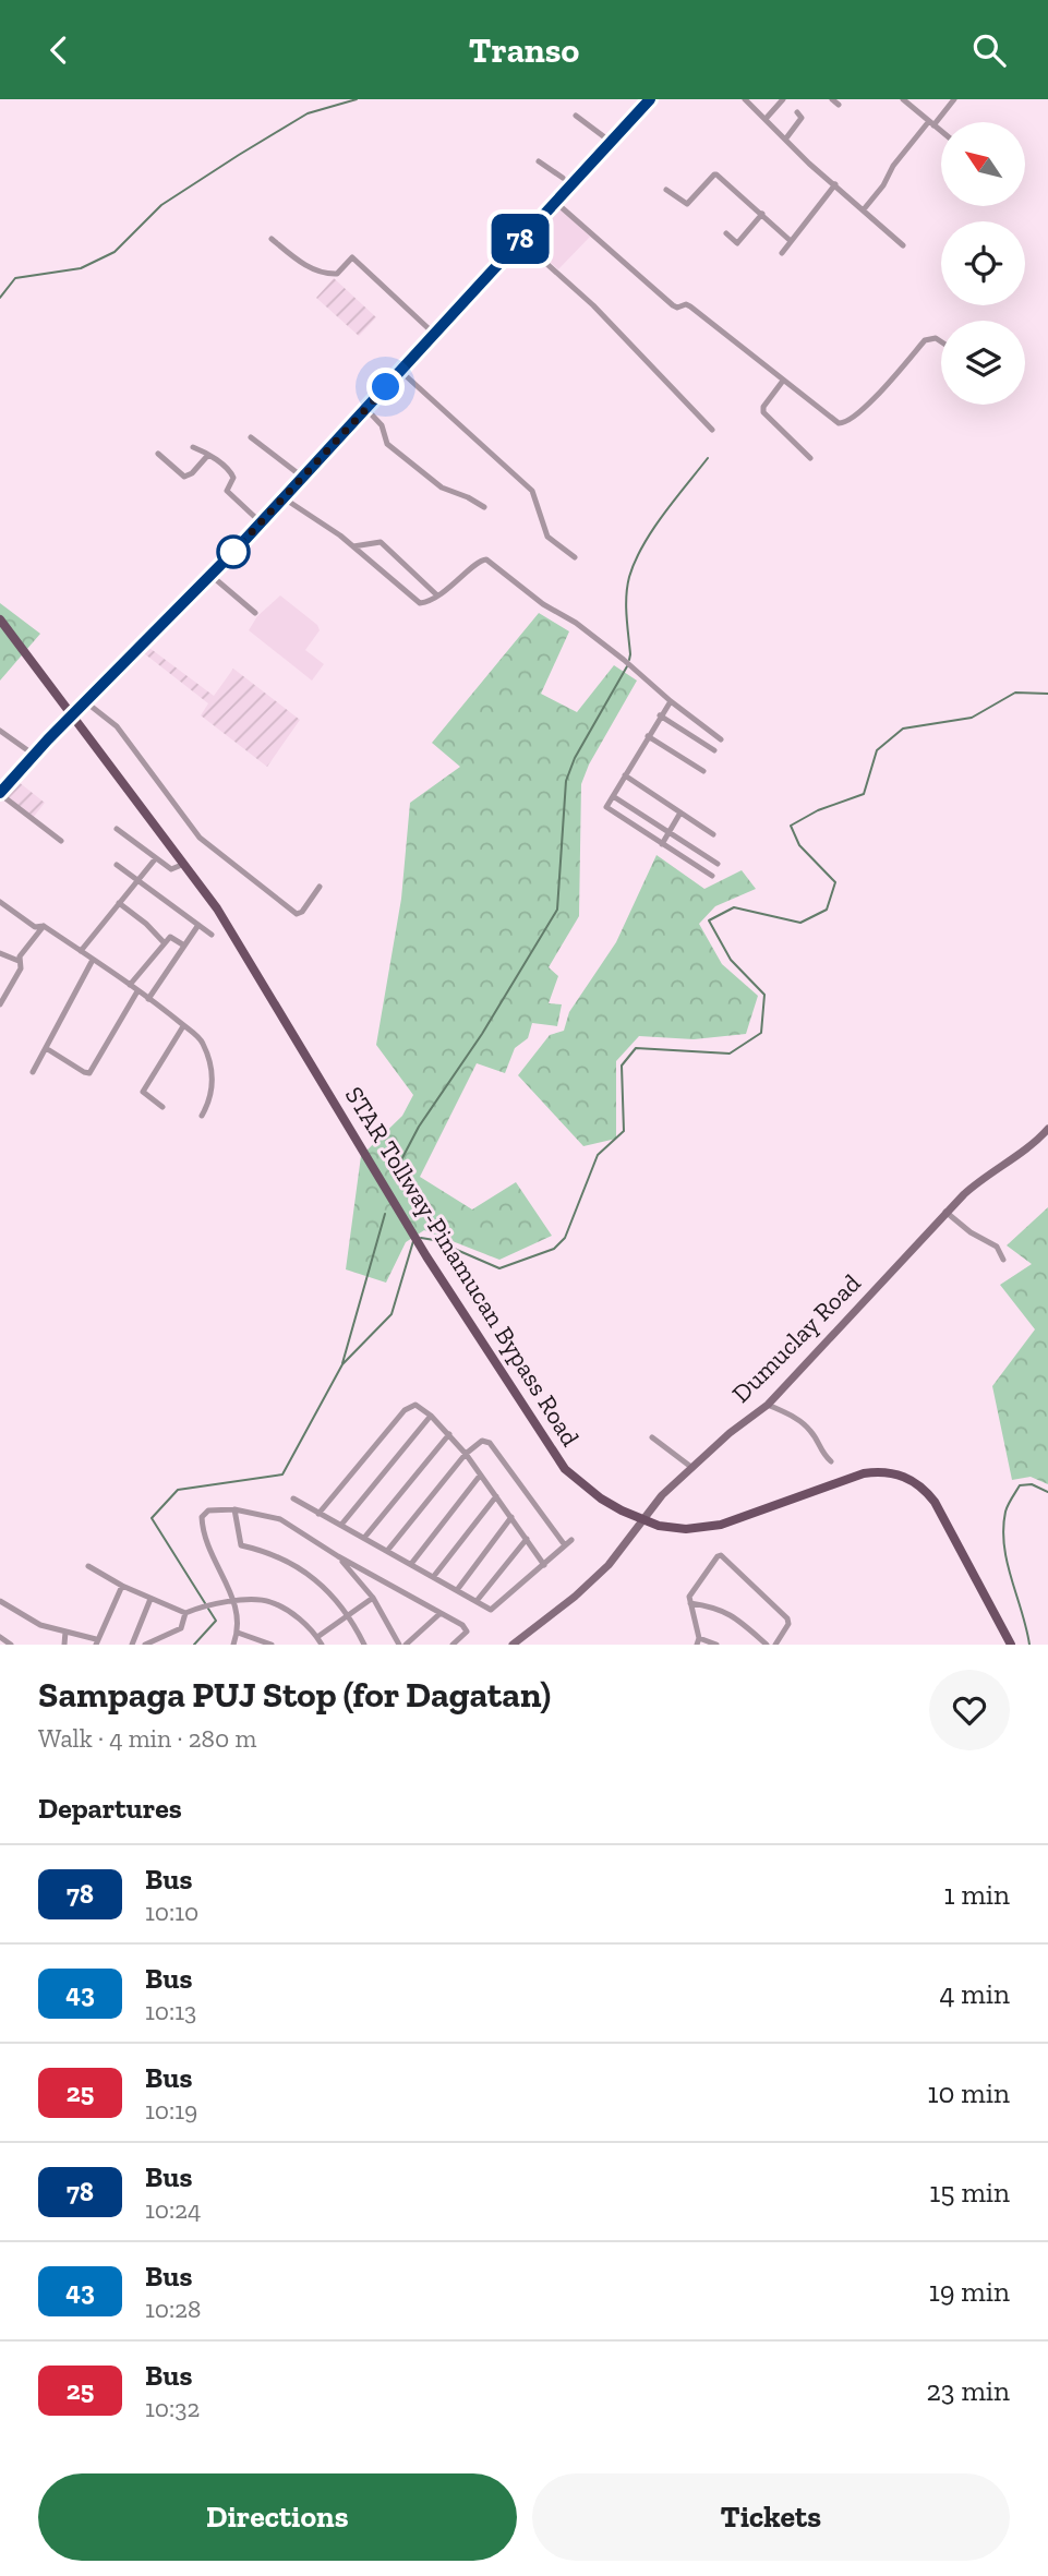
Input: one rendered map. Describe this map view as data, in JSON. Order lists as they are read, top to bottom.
{
  "streets": {
    "main road": ["STAR Tollway-Pinamucan Bypass Road"],
    "street": ["Dumuclay Road"]
  },
  "crossings": [
    ["STAR Tollway-Pinamucan Bypass Road", "Dumuclay Road"]
  ],
  "lines": ["bus line 78"],
  "north": "top left",
  "page": {
    "header": "Transo",
    "on_map": "78",
    "heading": [
      ["Sampaga PUJ Stop (for Dagatan)", "Walk · 4 min · 280 m"],
      "Departures"
    ],
    "list": [
      {
        "mark": "78",
        "name": "Bus",
        "note": "10:10",
        "value": "1 min"
      },
      {
        "mark": "43",
        "name": "Bus",
        "note": "10:13",
        "value": "4 min"
      },
      {
        "mark": "25",
        "name": "Bus",
        "note": "10:19",
        "value": "10 min"
      },
      {
        "mark": "78",
        "name": "Bus",
        "note": "10:24",
        "value": "15 min"
      },
      {
        "mark": "43",
        "name": "Bus",
        "note": "10:28",
        "value": "19 min"
      },
      {
        "mark": "25",
        "name": "Bus",
        "note": "10:32",
        "value": "23 min"
      }
    ],
    "buttons": ["Directions", "Tickets"]
  }
}
